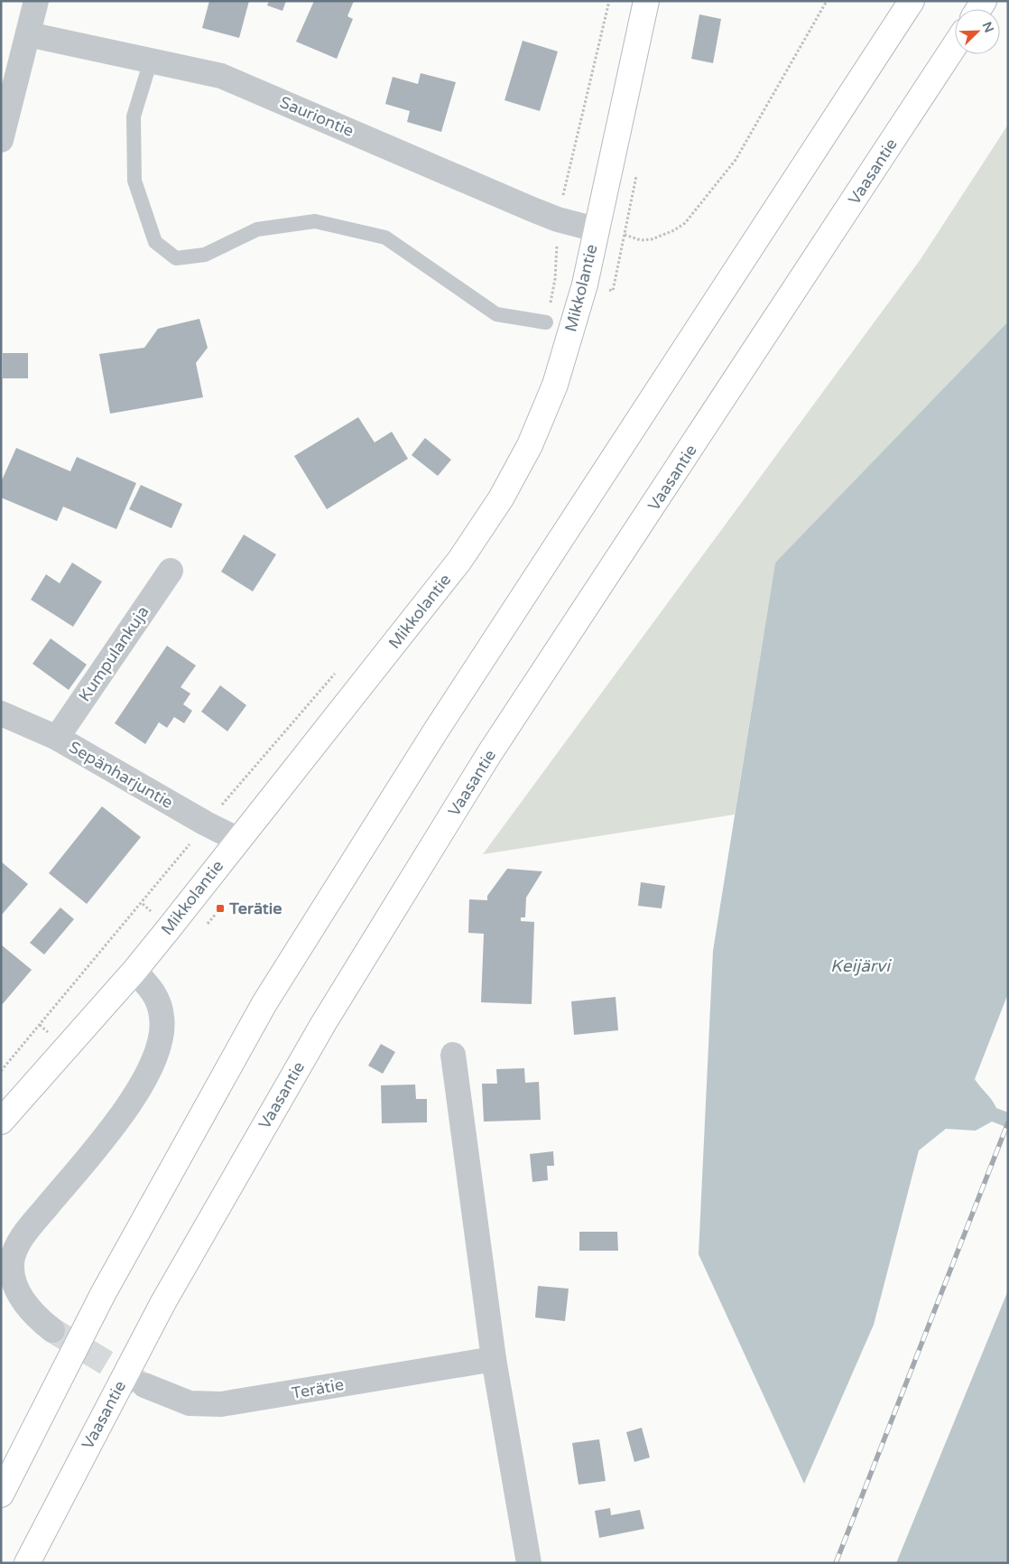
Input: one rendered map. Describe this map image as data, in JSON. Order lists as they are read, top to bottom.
{
  "streets": {
    "main road": ["Vaasantie", "Mikkolantie"],
    "street": [
      "Sauriontie",
      "Kumpulankuja",
      "Sepänharjuntie",
      "Terätie"
    ]
  },
  "crossings": [
    ["Sauriontie", "Mikkolantie"],
    ["Mikkolantie", "Sepänharjuntie"],
    ["Kumpulankuja", "Sepänharjuntie"]
  ],
  "water": ["Keijärvi"],
  "places": {
    "transit": ["Terätie"]
  },
  "north": "top right"
}
